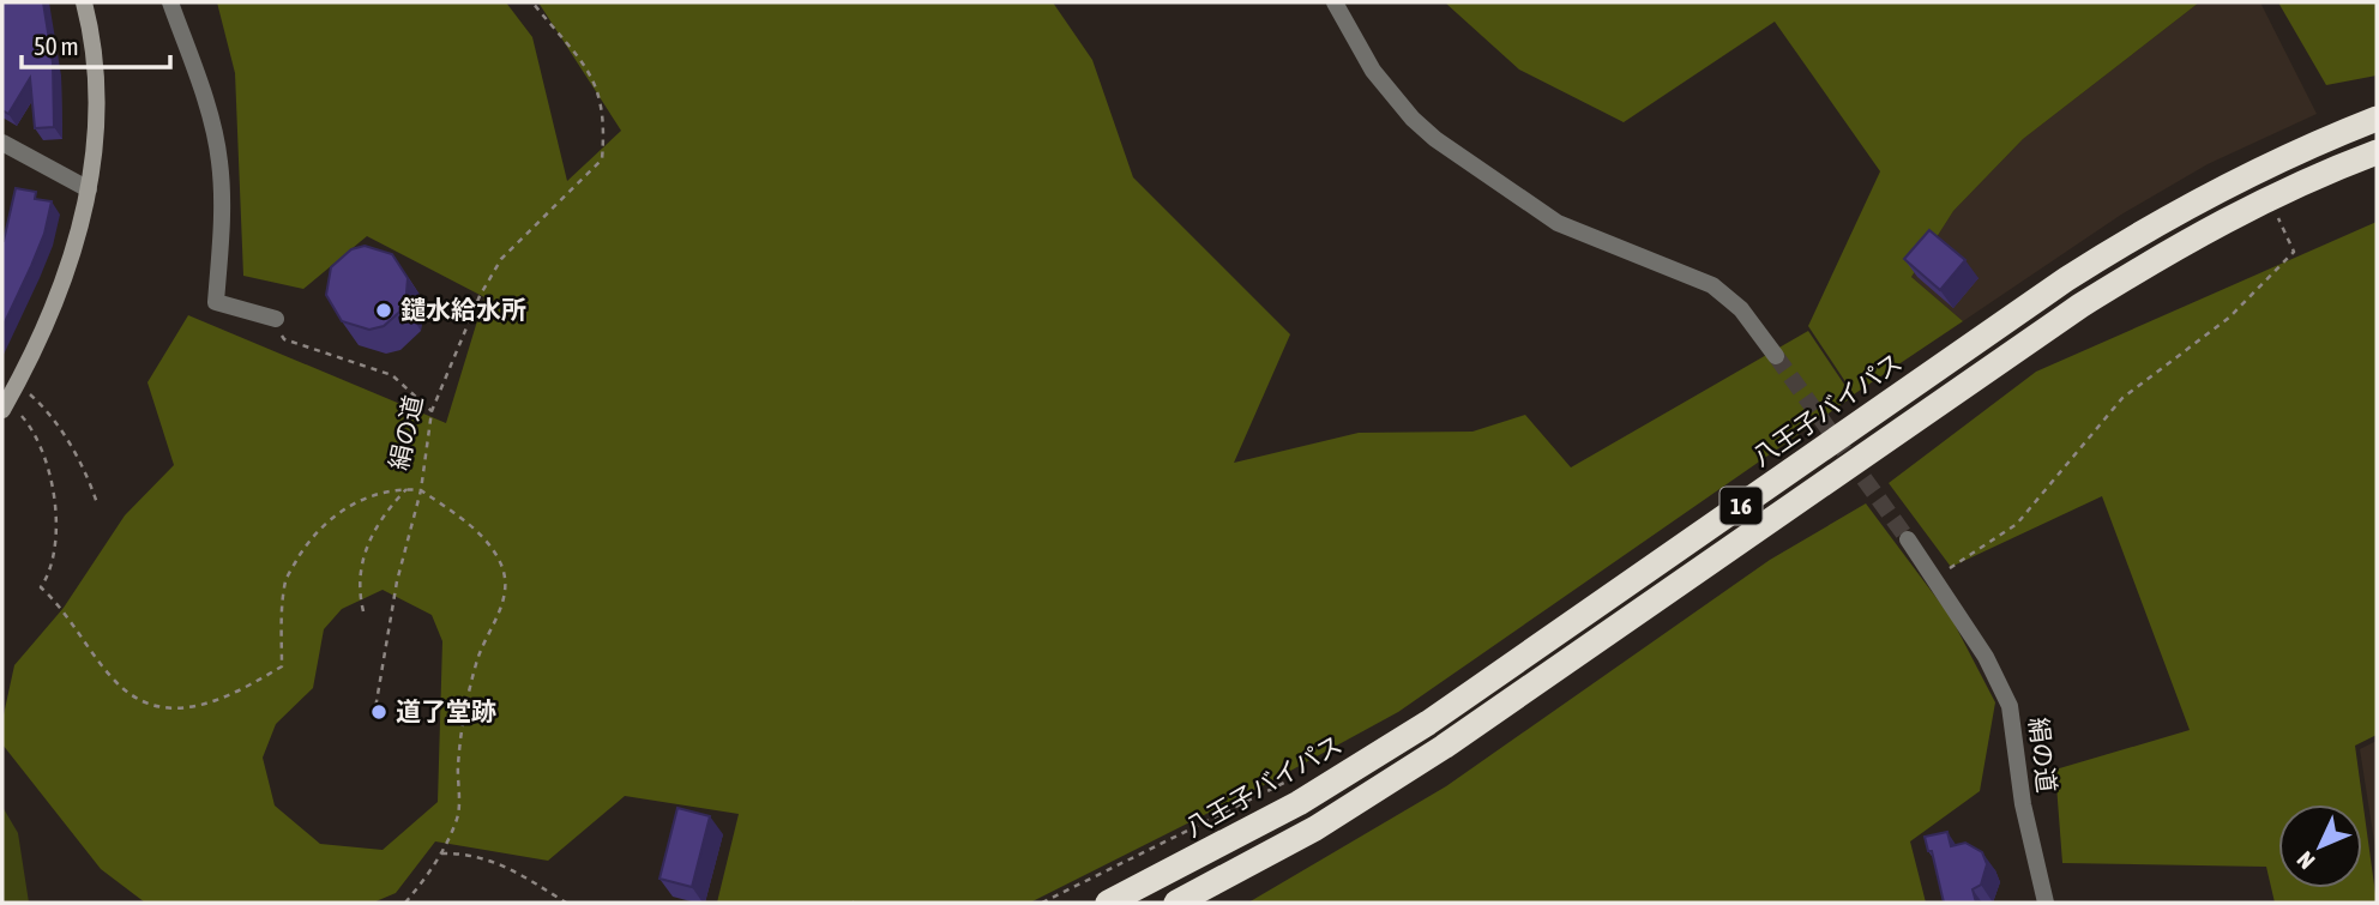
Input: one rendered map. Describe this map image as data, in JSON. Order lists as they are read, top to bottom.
{
  "streets": {
    "highway": ["八王子バイパス", "16"],
    "street": ["絹の道"]
  },
  "crossings": [
    ["八王子バイパス", "16"]
  ],
  "places": ["鑓水給水所", "道了堂跡"],
  "scale_bar": "50 m",
  "north": "bottom left"
}
